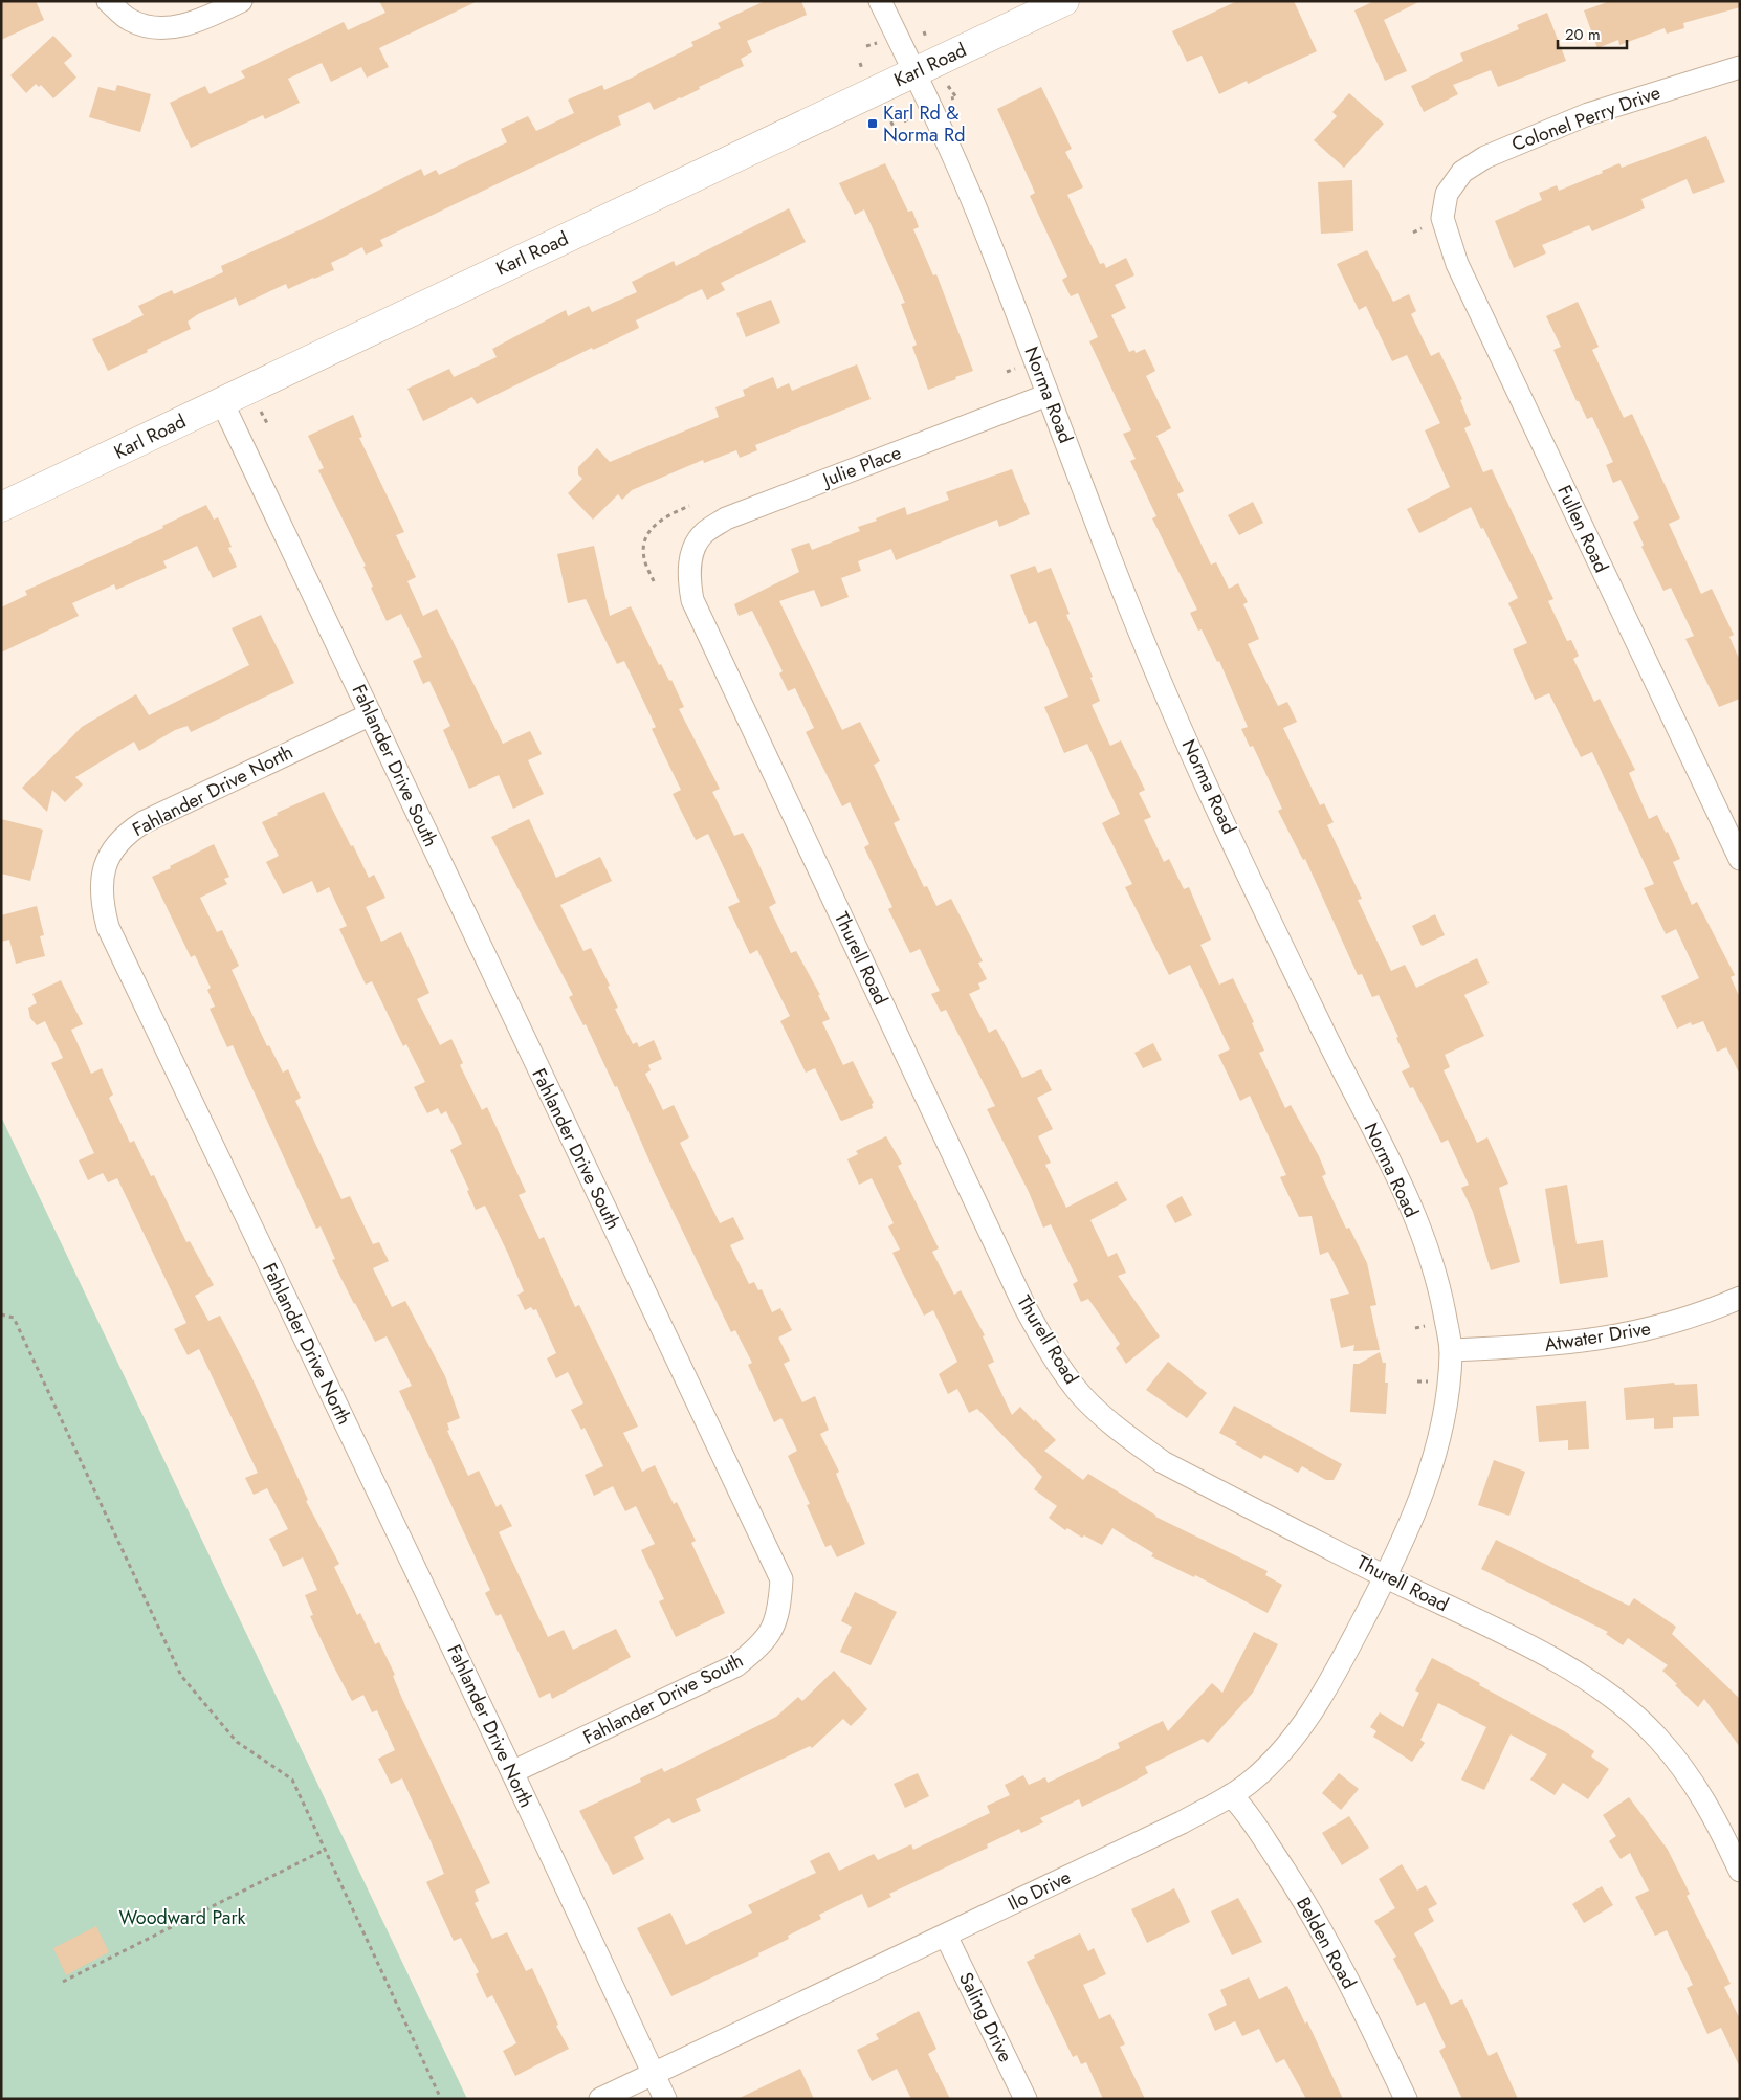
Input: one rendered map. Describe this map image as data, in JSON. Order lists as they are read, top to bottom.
{
  "streets": {
    "main road": ["Karl Road"],
    "street": [
      "Colonel Perry Drive",
      "Norma Road",
      "Julie Place",
      "Fullen Road",
      "Fahlander Drive South",
      "Fahlander Drive North",
      "Thurell Road",
      "Atwater Drive",
      "Ilo Drive",
      "Belden Road",
      "Saling Drive"
    ]
  },
  "crossings": [
    ["Karl Road", "Norma Road"],
    ["Karl Road", "Fahlander Drive South"],
    ["Colonel Perry Drive", "Fullen Road"],
    ["Norma Road", "Julie Place"],
    ["Norma Road", "Thurell Road"],
    ["Norma Road", "Atwater Drive"],
    ["Norma Road", "Ilo Drive"],
    ["Julie Place", "Thurell Road"],
    ["Fahlander Drive South", "Fahlander Drive North"],
    ["Fahlander Drive North", "Ilo Drive"],
    ["Thurell Road", "Ilo Drive"],
    ["Ilo Drive", "Belden Road"],
    ["Ilo Drive", "Saling Drive"]
  ],
  "parks": ["Woodward Park"],
  "places": {
    "transit": ["Karl Rd & Norma Rd"]
  },
  "scale_bar": "20 m"
}
